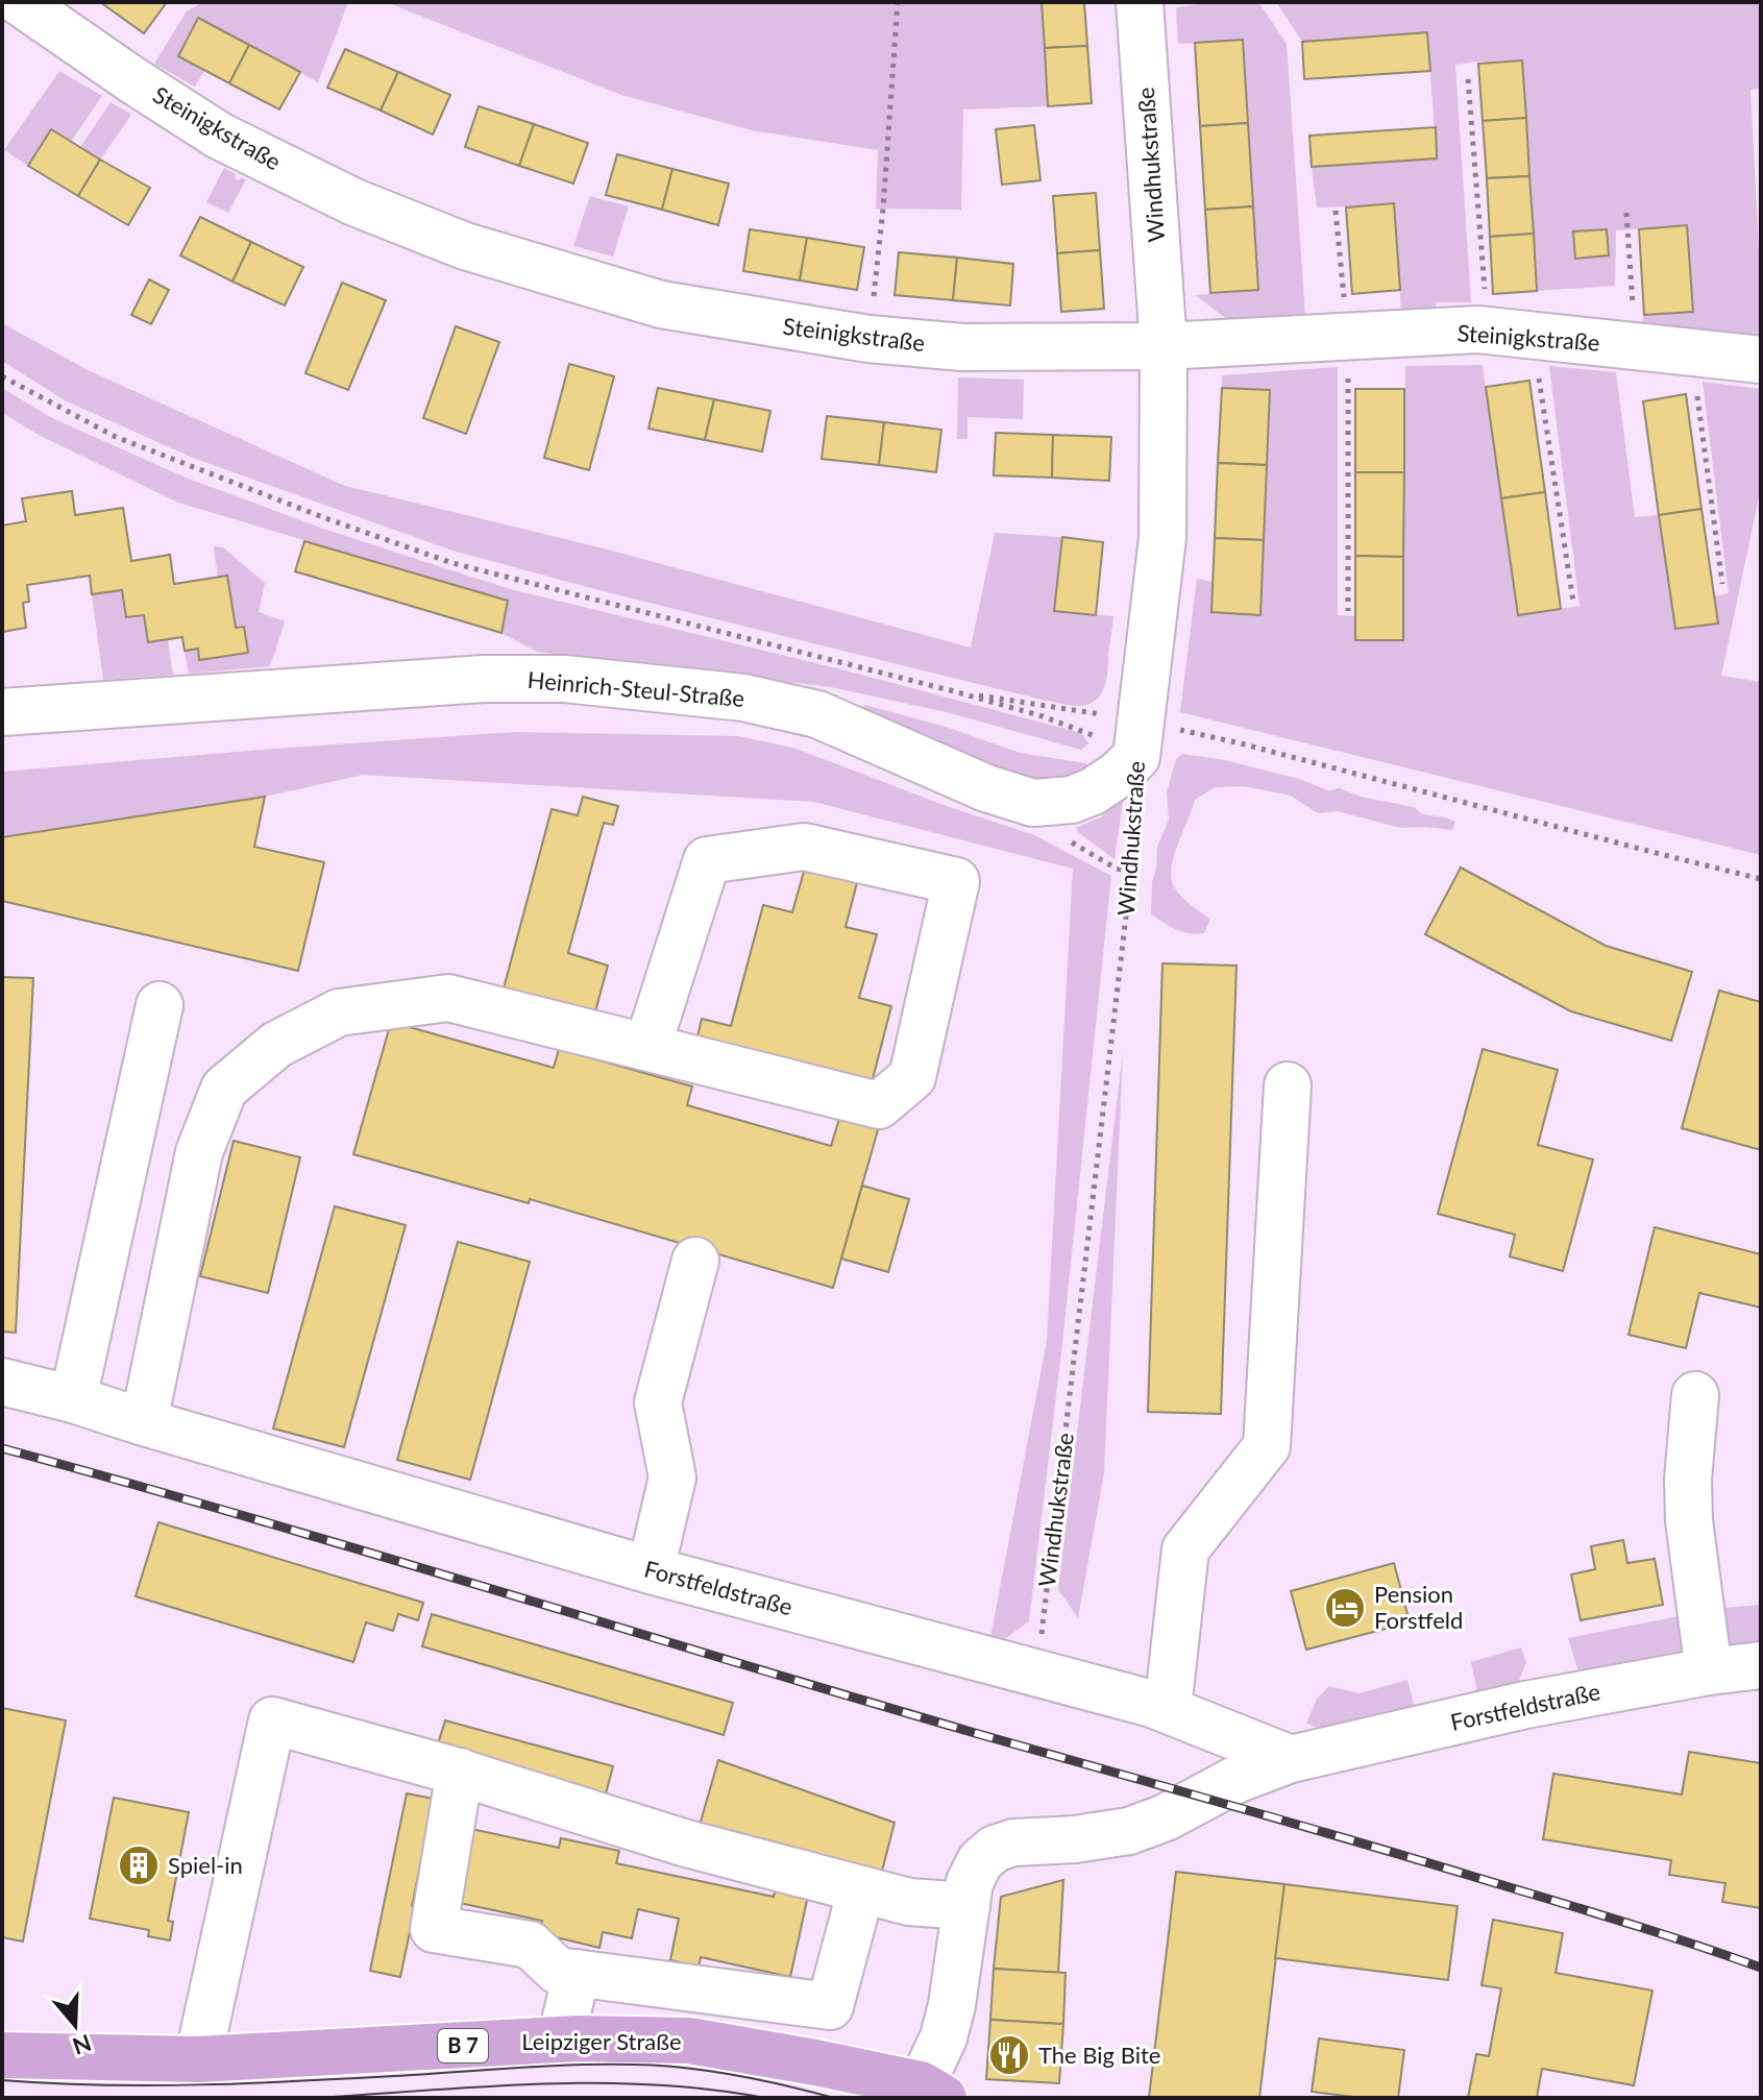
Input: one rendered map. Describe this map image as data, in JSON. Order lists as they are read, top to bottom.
{
  "streets": {
    "main road": ["Leipziger Straße", "B 7"],
    "street": [
      "Steinigkstraße",
      "Windhukstraße",
      "Heinrich-Steul-Straße",
      "Forstfeldstraße"
    ]
  },
  "crossings": [
    ["Steinigkstraße", "Windhukstraße"],
    ["Windhukstraße", "Heinrich-Steul-Straße"],
    ["Windhukstraße", "Forstfeldstraße"],
    ["Forstfeldstraße", "Leipziger Straße"]
  ],
  "places": {
    "hotel": ["Pension Forstfeld"],
    "building": ["Spiel-in"],
    "restaurant": ["The Big Bite"]
  },
  "north": "bottom"
}
